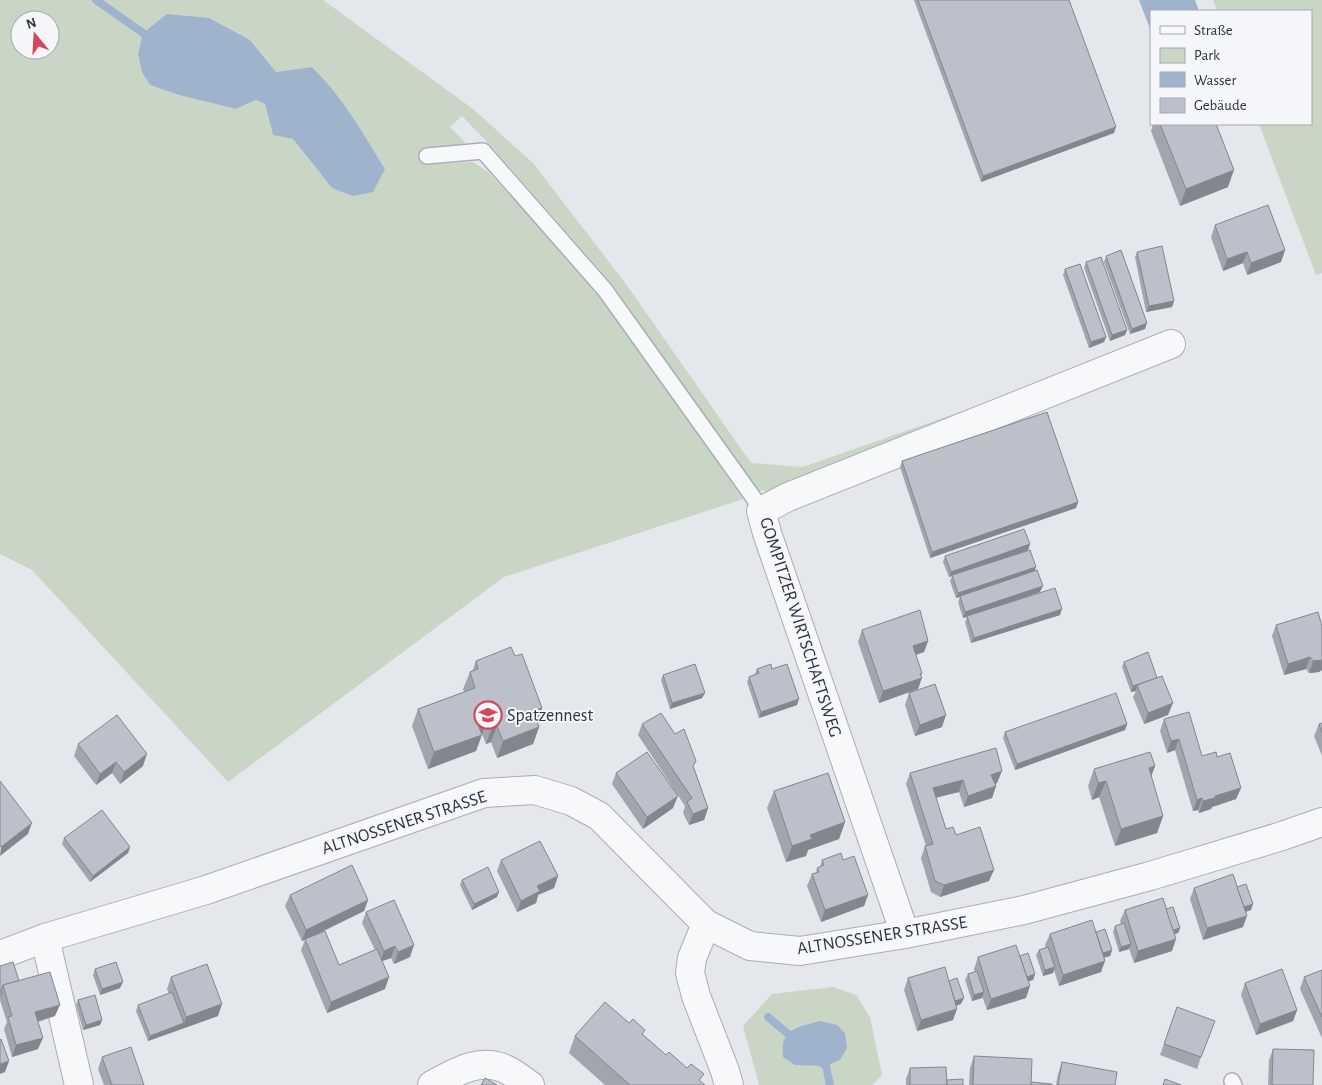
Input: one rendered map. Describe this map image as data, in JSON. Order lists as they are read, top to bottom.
{
  "streets": {
    "street": ["GOMPITZER WIRTSCHAFTSWEG", "ALTNOSSENER STRASSE"]
  },
  "crossings": [
    ["GOMPITZER WIRTSCHAFTSWEG", "ALTNOSSENER STRASSE"]
  ],
  "places": {
    "school or university": ["Spatzennest"]
  },
  "legend": [
    "Straße",
    "Park",
    "Wasser",
    "Gebäude"
  ],
  "north": "top"
}
